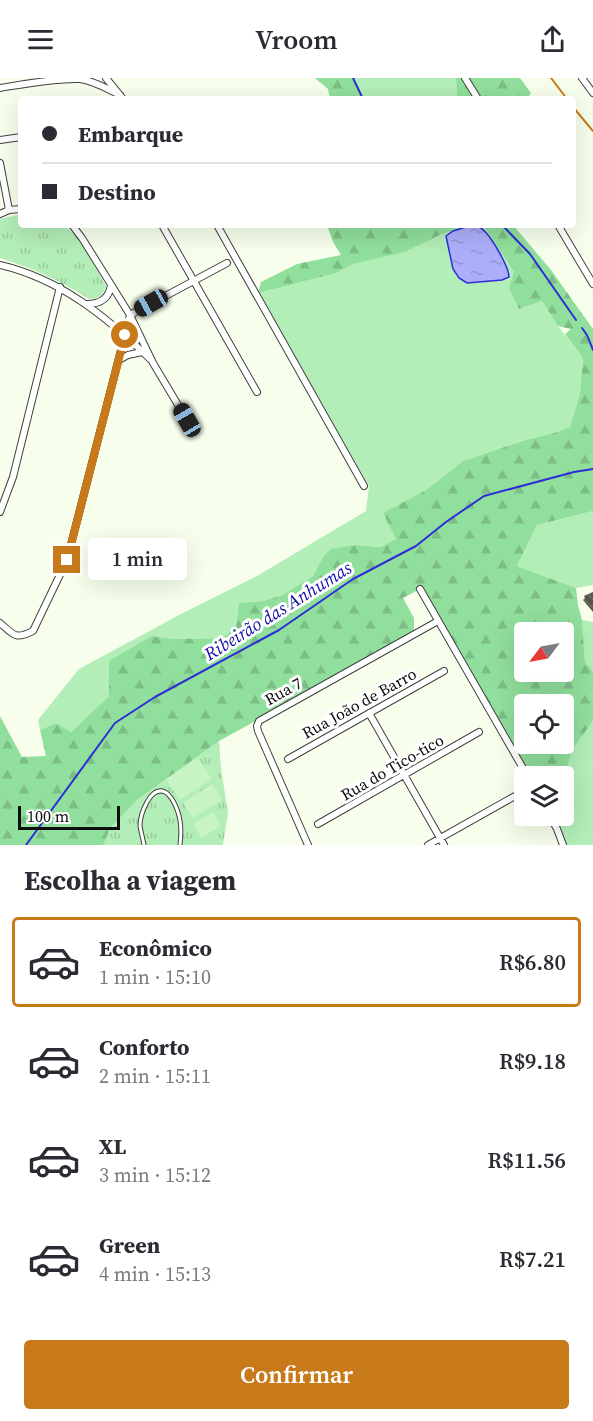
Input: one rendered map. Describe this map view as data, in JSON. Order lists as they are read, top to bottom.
{
  "streets": {
    "street": ["Rua 7", "Rua João de Barro", "Rua do Tico-tico"]
  },
  "water": ["Ribeirão das Anhumas"],
  "scale_bar": "100 m",
  "north": "bottom left",
  "page": {
    "header": "Vroom",
    "banner": ["Embarque", "Destino"],
    "bubble": "1 min",
    "scale": "100 m",
    "heading": "Escolha a viagem",
    "list": [
      {
        "name": "Econômico",
        "note": "1 min · 15:10",
        "value": "R$6.80"
      },
      {
        "name": "Conforto",
        "note": "2 min · 15:11",
        "value": "R$9.18"
      },
      {
        "name": "XL",
        "note": "3 min · 15:12",
        "value": "R$11.56"
      },
      {
        "name": "Green",
        "note": "4 min · 15:13",
        "value": "R$7.21"
      }
    ],
    "buttons": "Confirmar"
  }
}
